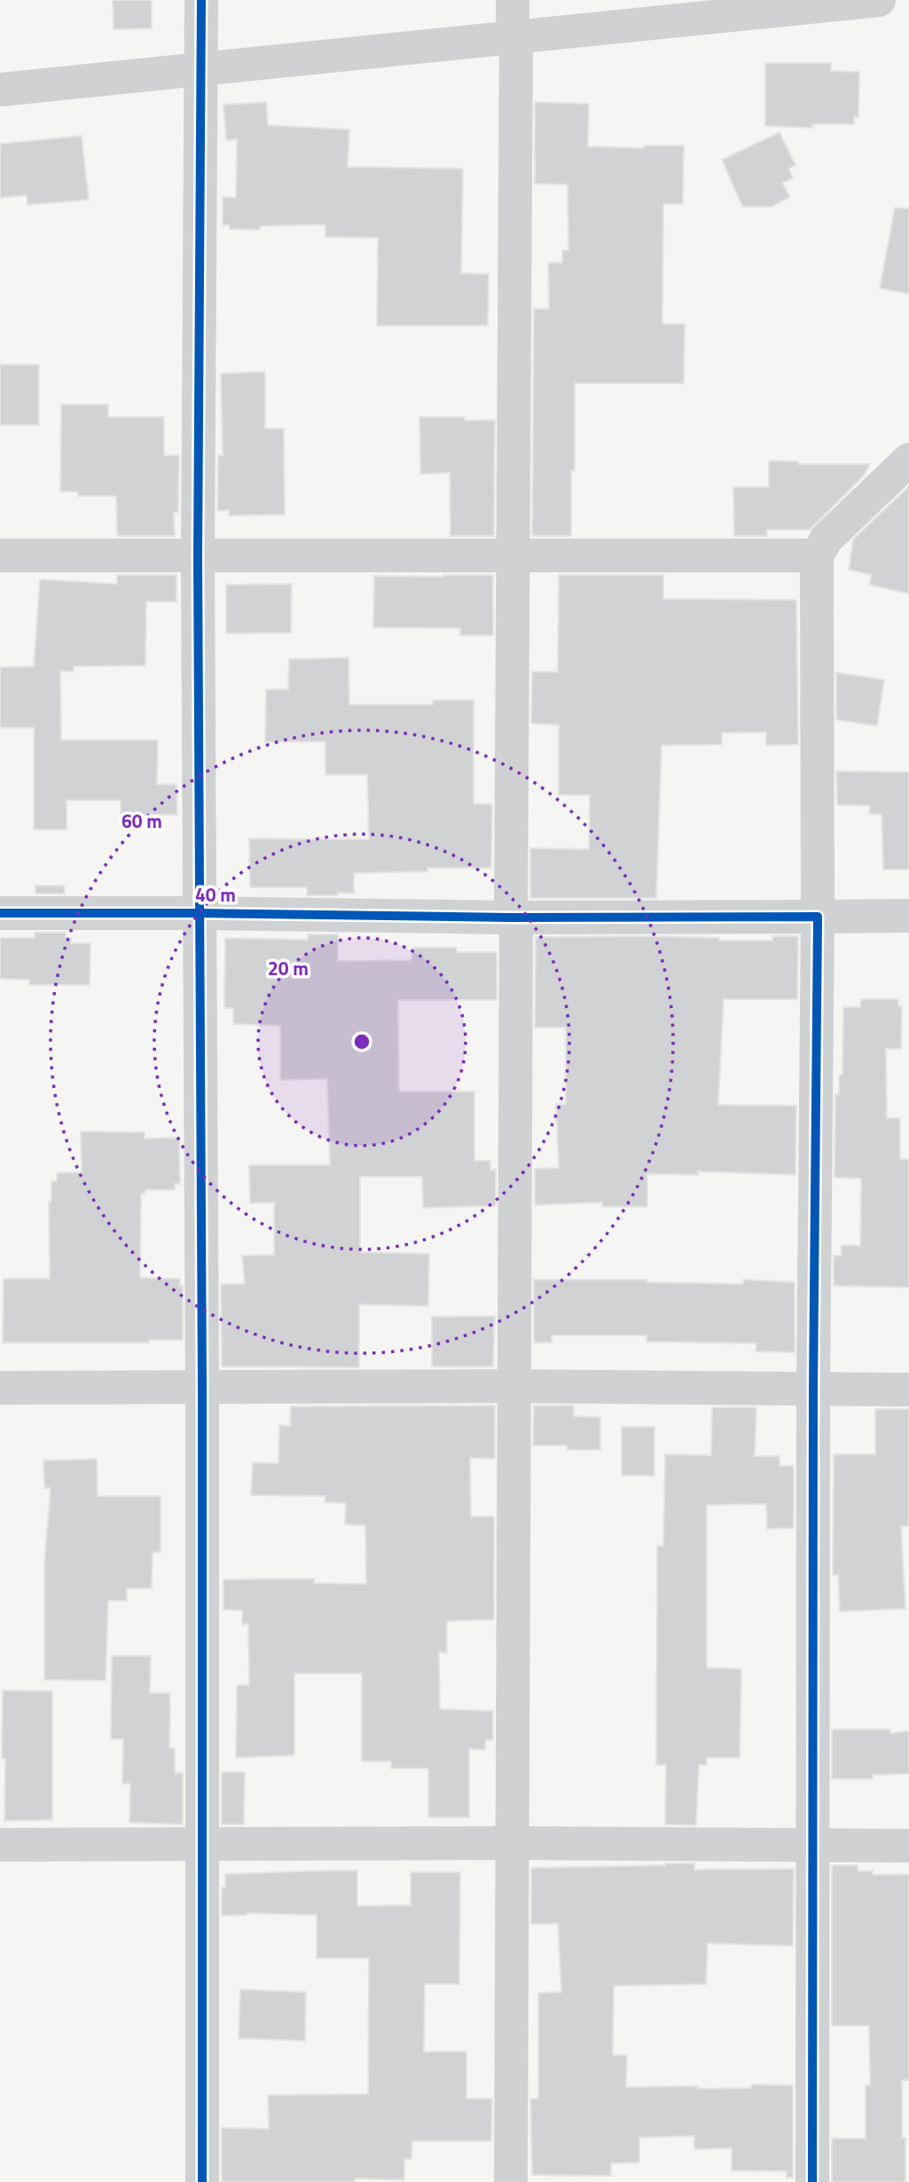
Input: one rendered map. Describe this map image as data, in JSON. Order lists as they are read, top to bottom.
{
  "rings": ["60 m", "40 m", "20 m"]
}
